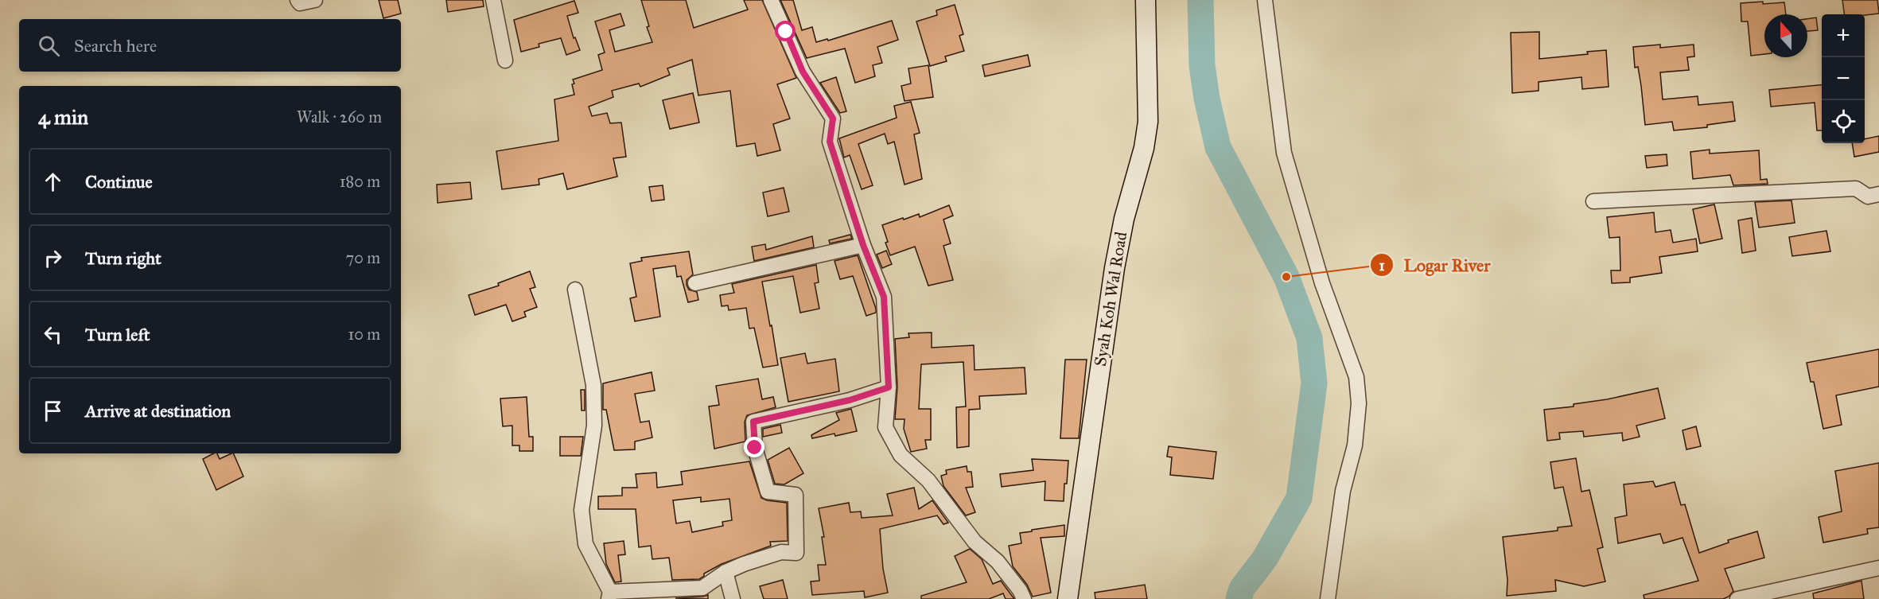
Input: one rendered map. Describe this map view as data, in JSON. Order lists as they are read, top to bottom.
{
  "streets": {
    "street": ["Syah Koh Wal Road"]
  },
  "places": ["Logar River"],
  "north": "top",
  "page": {
    "map_buttons": ["+", "−"],
    "search": "Search here",
    "heading": ["4 min", "Walk · 260 m"],
    "list": [
      ["Continue", "180 m"],
      ["Turn right", "70 m"],
      ["Turn left", "10 m"],
      "Arrive at destination"
    ]
  }
}
